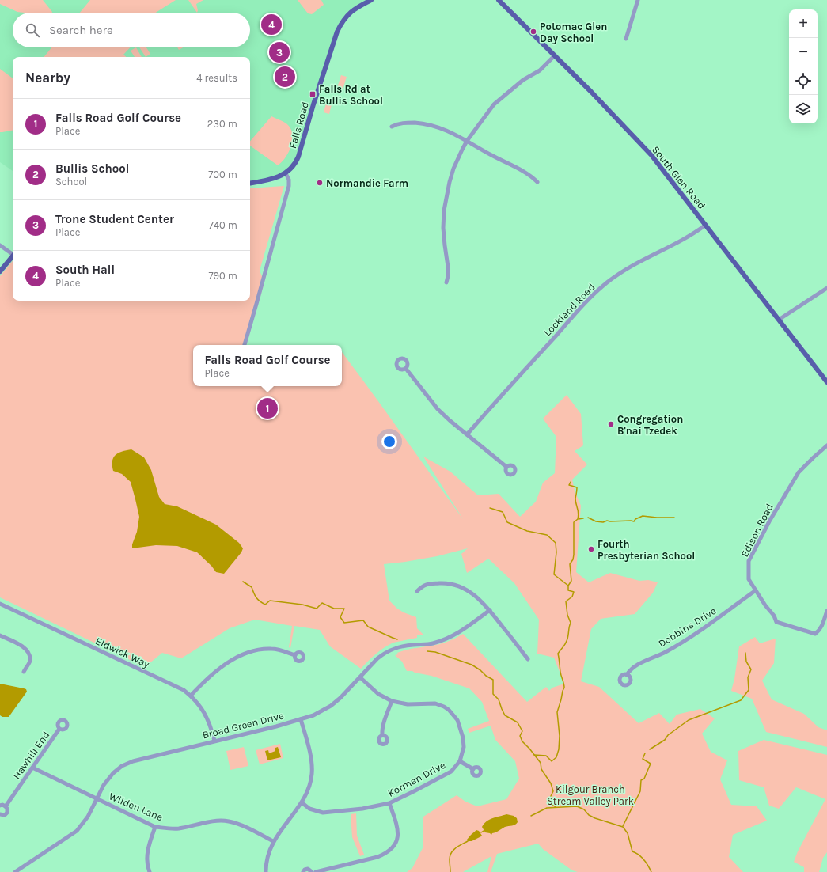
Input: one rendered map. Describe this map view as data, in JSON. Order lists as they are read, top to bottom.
{
  "streets": {
    "main road": ["Falls Road", "South Glen Road"],
    "street": [
      "Lockland Road",
      "Edison Road",
      "Dobbins Drive",
      "Eldwick Way",
      "Broad Green Drive",
      "Hawhill End",
      "Korman Drive",
      "Wilden Lane"
    ]
  },
  "crossings": [
    ["South Glen Road", "Lockland Road"],
    ["Edison Road", "Dobbins Drive"],
    ["Eldwick Way", "Broad Green Drive"],
    ["Broad Green Drive", "Korman Drive"],
    ["Broad Green Drive", "Wilden Lane"],
    ["Hawhill End", "Wilden Lane"]
  ],
  "parks": ["Kilgour Branch Stream Valley Park"],
  "places": {
    "other": [
      "Potomac Glen Day School",
      "Normandie Farm",
      "Congregation B'nai Tzedek",
      "Fourth Presbyterian School"
    ],
    "transit": ["Falls Rd at Bullis School"]
  },
  "page": {
    "map_buttons": ["+", "−"],
    "pins": [
      "4",
      "3",
      "2",
      "1"
    ],
    "search": "Search here",
    "heading": ["Nearby", "4 results"],
    "list": [
      {
        "mark": "1",
        "name": "Falls Road Golf Course",
        "note": "Place",
        "value": "230 m"
      },
      {
        "mark": "2",
        "name": "Bullis School",
        "note": "School",
        "value": "700 m"
      },
      {
        "mark": "3",
        "name": "Trone Student Center",
        "note": "Place",
        "value": "740 m"
      },
      {
        "mark": "4",
        "name": "South Hall",
        "note": "Place",
        "value": "790 m"
      }
    ],
    "popup": ["Falls Road Golf Course", "Place"]
  }
}
